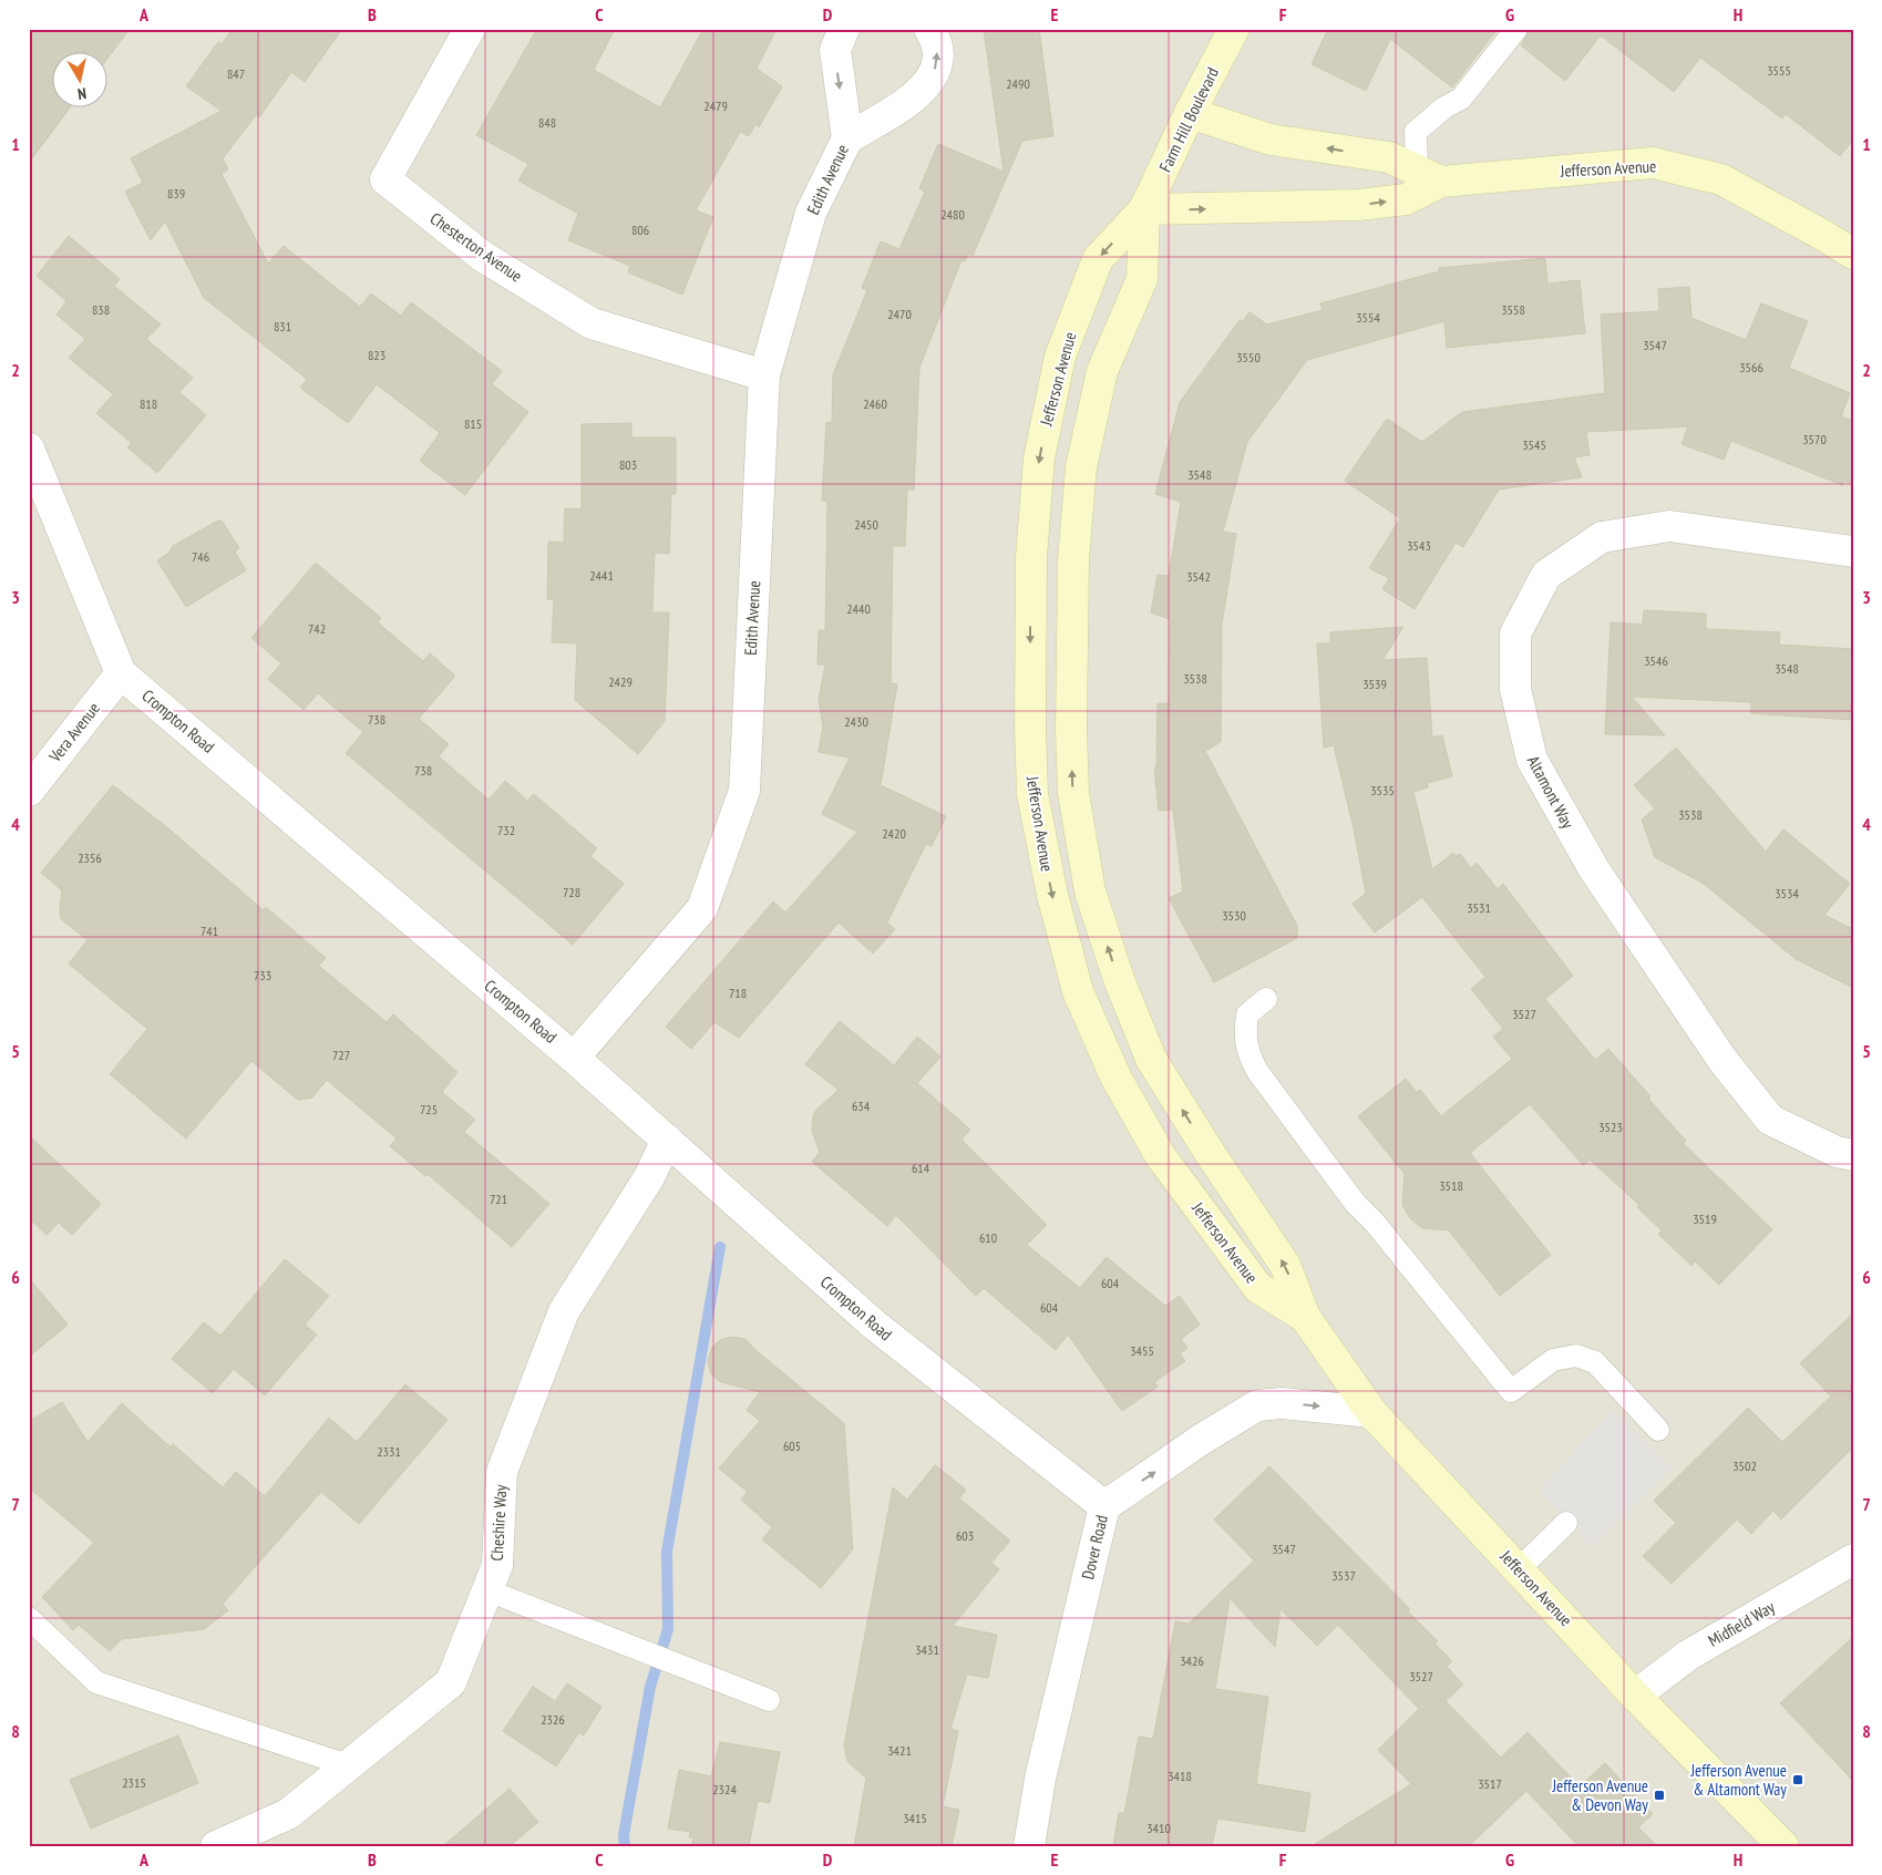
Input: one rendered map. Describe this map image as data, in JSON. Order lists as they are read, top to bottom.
{
  "streets": {
    "main road": ["Farm Hill Boulevard", "Jefferson Avenue"],
    "street": [
      "Edith Avenue",
      "Chesterton Avenue",
      "Crompton Road",
      "Vera Avenue",
      "Altamont Way",
      "Cheshire Way",
      "Dover Road",
      "Midfield Way"
    ]
  },
  "crossings": [
    ["Farm Hill Boulevard", "Jefferson Avenue"],
    ["Jefferson Avenue", "Dover Road"],
    ["Jefferson Avenue", "Midfield Way"],
    ["Edith Avenue", "Chesterton Avenue"],
    ["Edith Avenue", "Crompton Road"],
    ["Crompton Road", "Vera Avenue"],
    ["Crompton Road", "Cheshire Way"],
    ["Crompton Road", "Dover Road"]
  ],
  "one_way": ["Dover Road"],
  "places": {
    "transit": ["Jefferson Avenue & Altamont Way", "Jefferson Avenue & Devon Way"]
  },
  "house_numbers": [
    "3555",
    "847",
    "2490",
    "2479",
    "848",
    "839",
    "2480",
    "806",
    "838",
    "3558",
    "2470",
    "3554",
    "831",
    "3547",
    "823",
    "3550",
    "3566",
    "818",
    "2460",
    "815",
    "3570",
    "3545",
    "803",
    "3548",
    "2450",
    "3543",
    "746",
    "2441",
    "3542",
    "2440",
    "742",
    "3546",
    "3548",
    "3538",
    "2429",
    "3539",
    "738",
    "2430",
    "738",
    "3535",
    "3538",
    "732",
    "2420",
    "2356",
    "728",
    "3534",
    "3531",
    "3530",
    "741",
    "733",
    "718",
    "3527",
    "727",
    "634",
    "725",
    "3523",
    "614",
    "3518",
    "721",
    "3519",
    "610",
    "604",
    "604",
    "3455",
    "605",
    "2331",
    "3502",
    "603",
    "3547",
    "3537",
    "3431",
    "3426",
    "3527",
    "2326",
    "3421",
    "3418",
    "2315",
    "3517",
    "2324",
    "3415",
    "3410"
  ],
  "north": "bottom",
  "grid": {
    "columns": [
      "A",
      "B",
      "C",
      "D",
      "E",
      "F",
      "G",
      "H"
    ],
    "rows": [
      "1",
      "2",
      "3",
      "4",
      "5",
      "6",
      "7",
      "8"
    ]
  }
}
